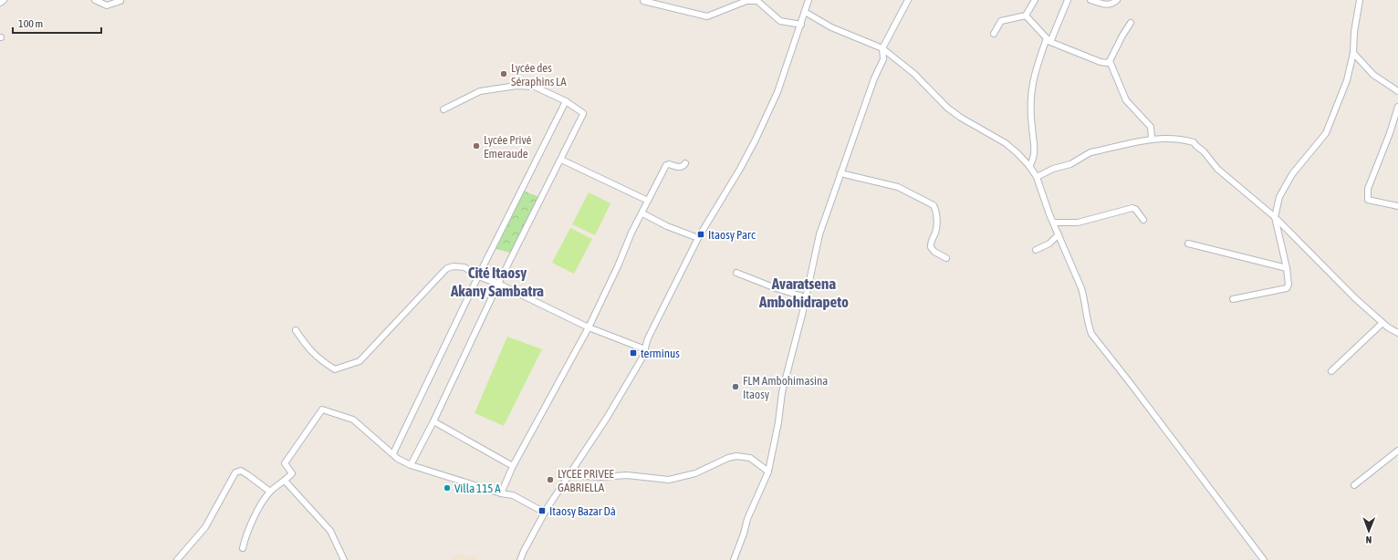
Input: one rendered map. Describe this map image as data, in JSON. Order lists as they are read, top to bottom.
{
  "districts": ["Cité Itaosy Akany Sambatra", "Avaratsena Ambohidrapeto"],
  "places": {
    "other": [
      "Lycée des Séraphins LA",
      "Lycée Privé Emeraude",
      "FLM Ambohimasina Itaosy",
      "LYCEE PRIVEE GABRIELLA",
      "Villa 115 A"
    ],
    "transit": ["Itaosy Parc", "terminus", "Itaosy Bazar Dà"]
  },
  "scale_bar": "100 m",
  "north": "bottom"
}
